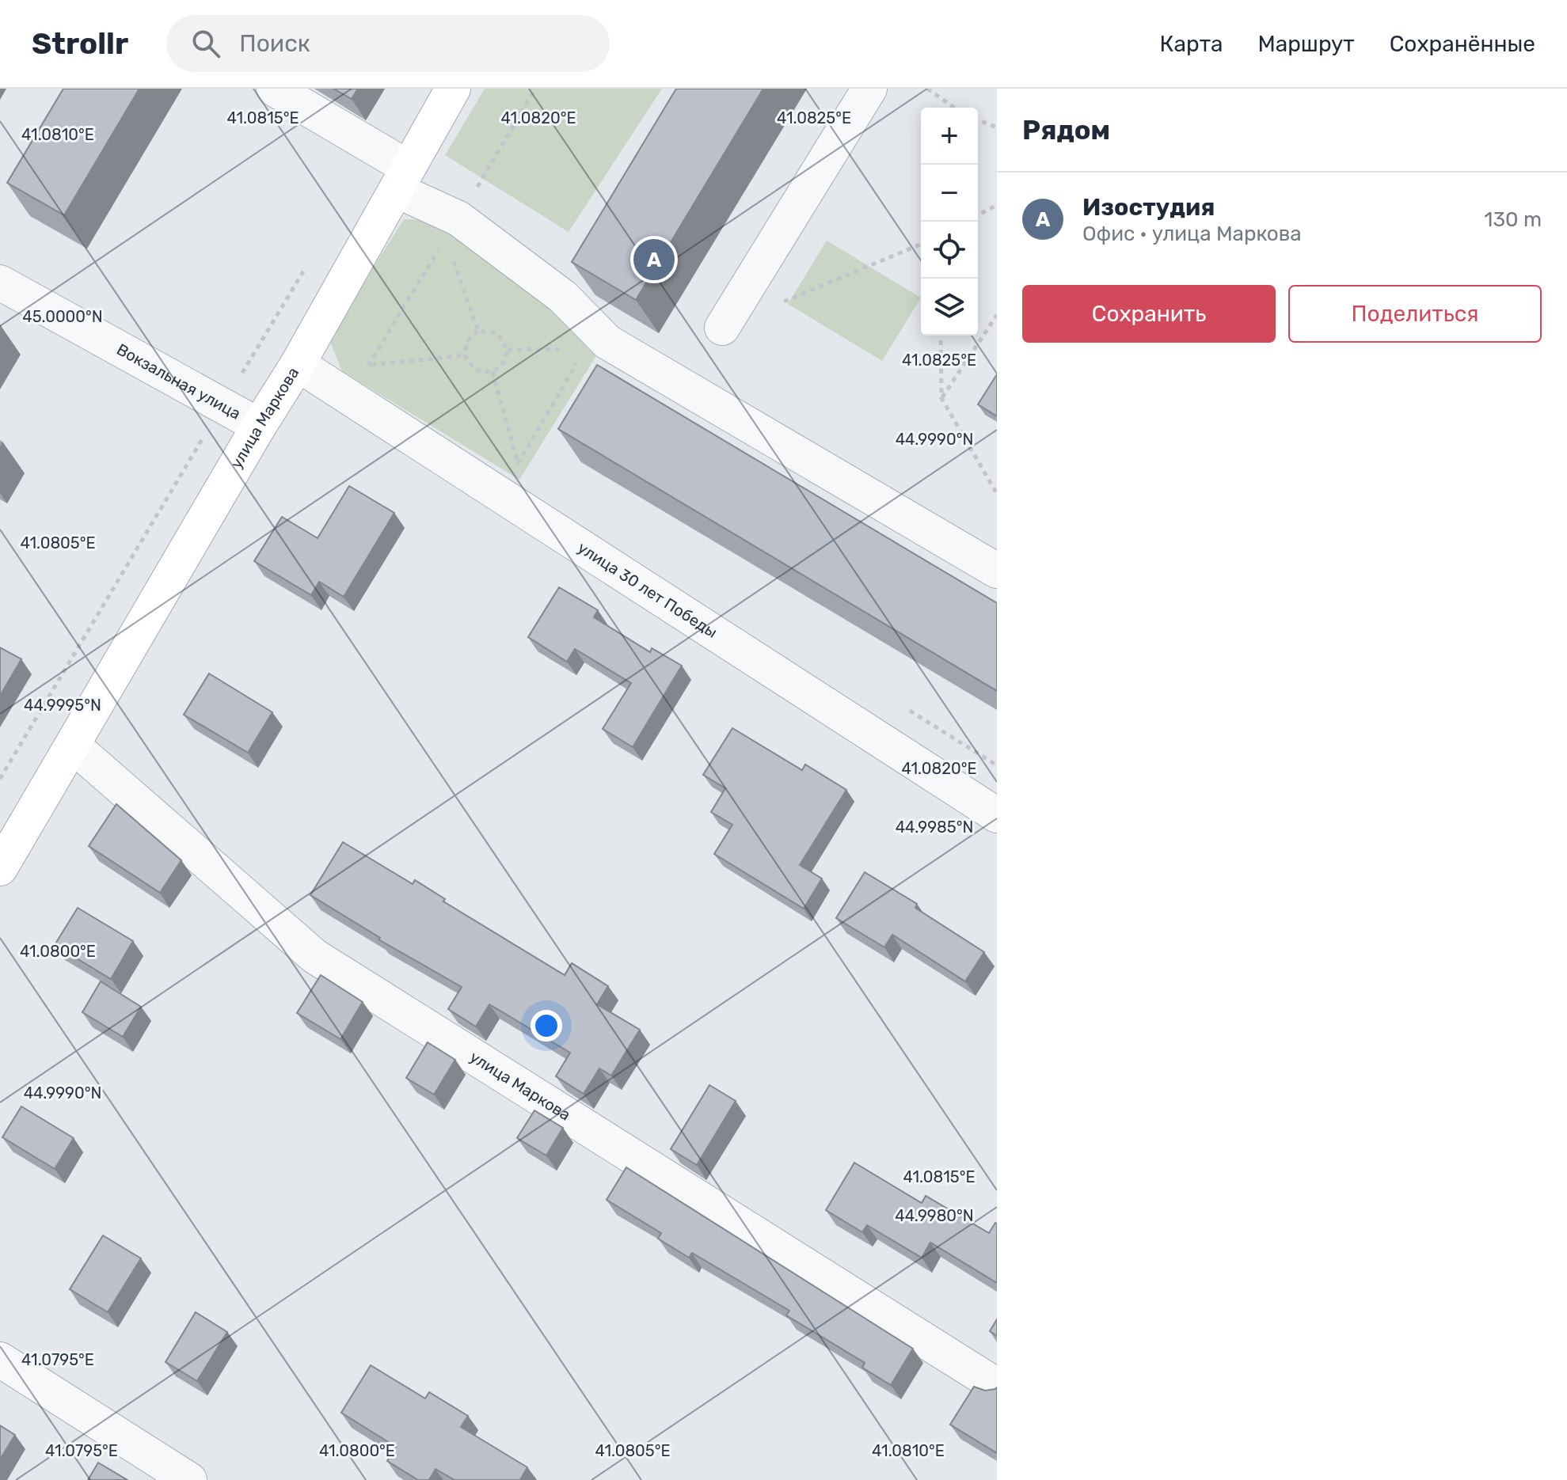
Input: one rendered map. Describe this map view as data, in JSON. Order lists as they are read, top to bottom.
{
  "streets": {
    "main road": ["улица Маркова"],
    "street": ["Вокзальная улица", "улица 30 лет Победы"]
  },
  "crossings": [
    ["Вокзальная улица", "улица Маркова"],
    ["улица Маркова", "улица 30 лет Победы"]
  ],
  "page": {
    "header": "Strollr",
    "search": "Поиск",
    "nav": ["Карта", "Маршрут", "Сохранённые"],
    "heading": "Рядом",
    "map_buttons": ["+", "−"],
    "list": [
      {
        "mark": "A",
        "name": "Изостудия",
        "note": "Офис · улица Маркова",
        "value": "130 m"
      }
    ],
    "pins": "A",
    "buttons": ["Сохранить", "Поделиться"]
  },
  "coordinates": [
    "41.0815°E",
    "41.0820°E",
    "41.0825°E",
    "41.0810°E",
    "45.0000°N",
    "44.9990°N",
    "41.0805°E",
    "44.9995°N",
    "44.9985°N",
    "41.0800°E",
    "44.9980°N",
    "41.0795°E"
  ]
}
